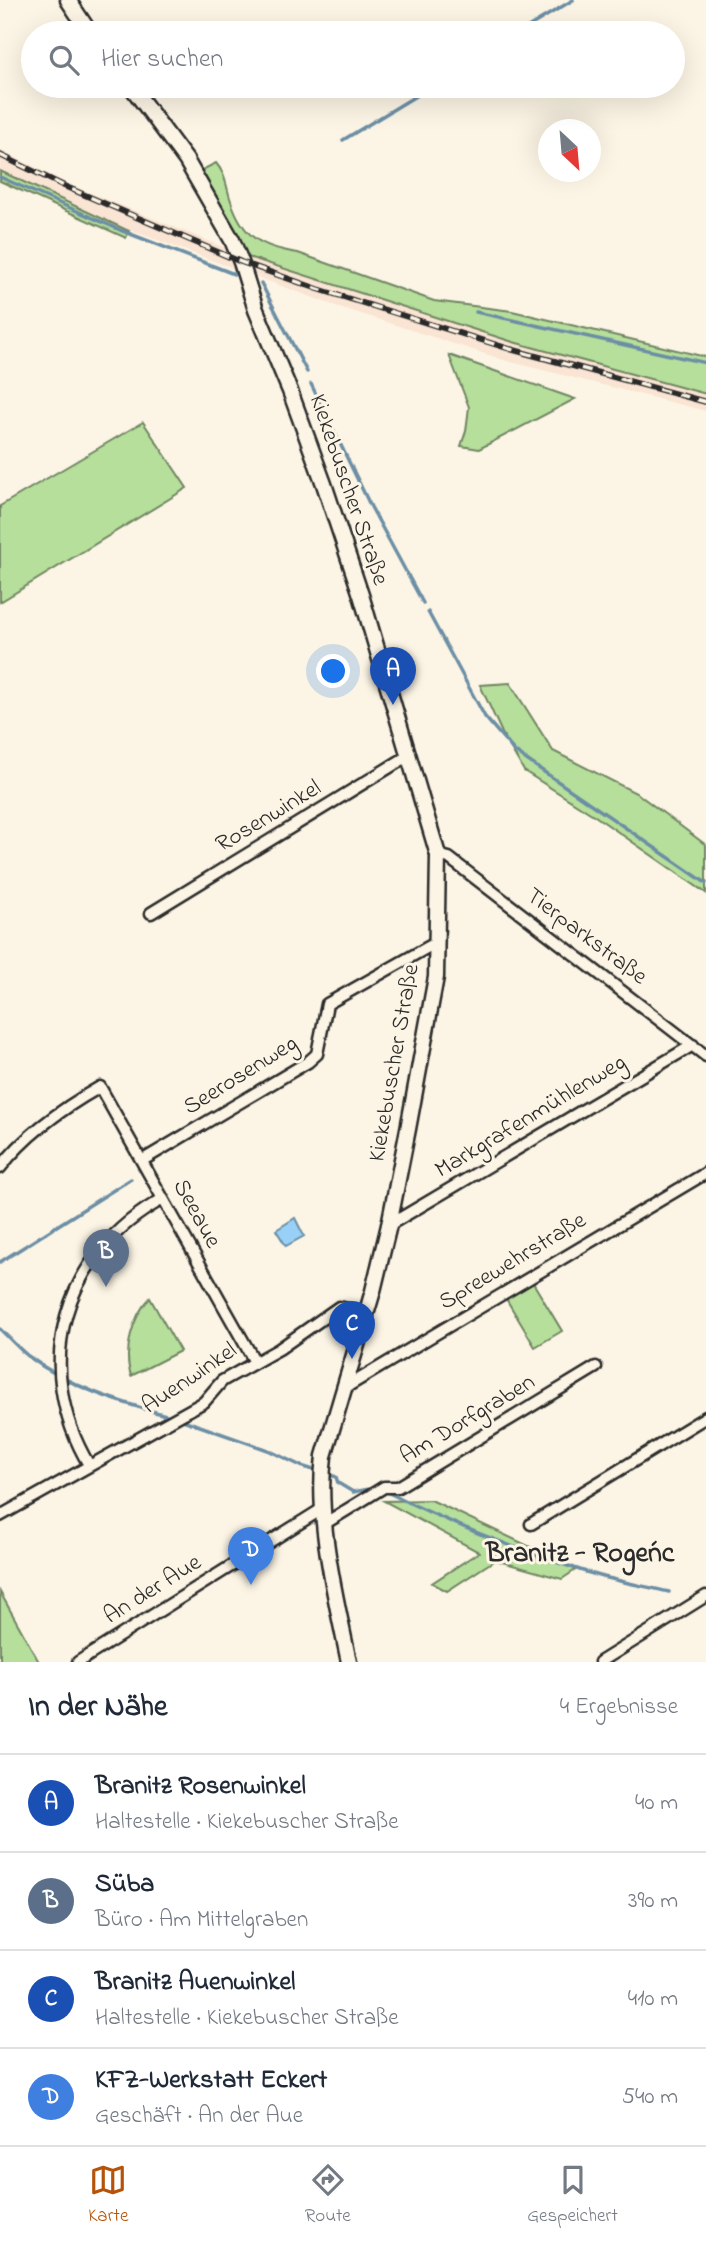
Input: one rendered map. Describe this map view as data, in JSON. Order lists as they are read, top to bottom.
{
  "streets": {
    "street": [
      "Kiekebuscher Straße",
      "Rosenwinkel",
      "Tierparkstraße",
      "Seerosenweg",
      "Markgrafenmühlenweg",
      "Seeaue",
      "Spreewehrstraße",
      "Auenwinkel",
      "Am Dorfgraben",
      "An der Aue"
    ]
  },
  "crossings": [
    ["Kiekebuscher Straße", "Rosenwinkel"],
    ["Kiekebuscher Straße", "Tierparkstraße"],
    ["Kiekebuscher Straße", "Seerosenweg"],
    ["Kiekebuscher Straße", "Markgrafenmühlenweg"],
    ["Kiekebuscher Straße", "Spreewehrstraße"],
    ["Kiekebuscher Straße", "Auenwinkel"],
    ["Kiekebuscher Straße", "Am Dorfgraben"],
    ["Kiekebuscher Straße", "An der Aue"],
    ["Tierparkstraße", "Markgrafenmühlenweg"],
    ["Seerosenweg", "Seeaue"],
    ["Seeaue", "Auenwinkel"],
    ["Am Dorfgraben", "An der Aue"]
  ],
  "districts": ["Branitz - Rogeńc"],
  "north": "bottom right",
  "page": {
    "search": "Hier suchen",
    "pins": [
      "A",
      "B",
      "C",
      "D"
    ],
    "heading": ["In der Nähe", "4 Ergebnisse"],
    "list": [
      {
        "mark": "A",
        "name": "Branitz Rosenwinkel",
        "note": "Haltestelle · Kiekebuscher Straße",
        "value": "40 m"
      },
      {
        "mark": "B",
        "name": "Süba",
        "note": "Büro · Am Mittelgraben",
        "value": "390 m"
      },
      {
        "mark": "C",
        "name": "Branitz Auenwinkel",
        "note": "Haltestelle · Kiekebuscher Straße",
        "value": "410 m"
      },
      {
        "mark": "D",
        "name": "KFZ-Werkstatt Eckert",
        "note": "Geschäft · An der Aue",
        "value": "540 m"
      }
    ],
    "nav": ["Karte", "Route", "Gespeichert"]
  }
}
